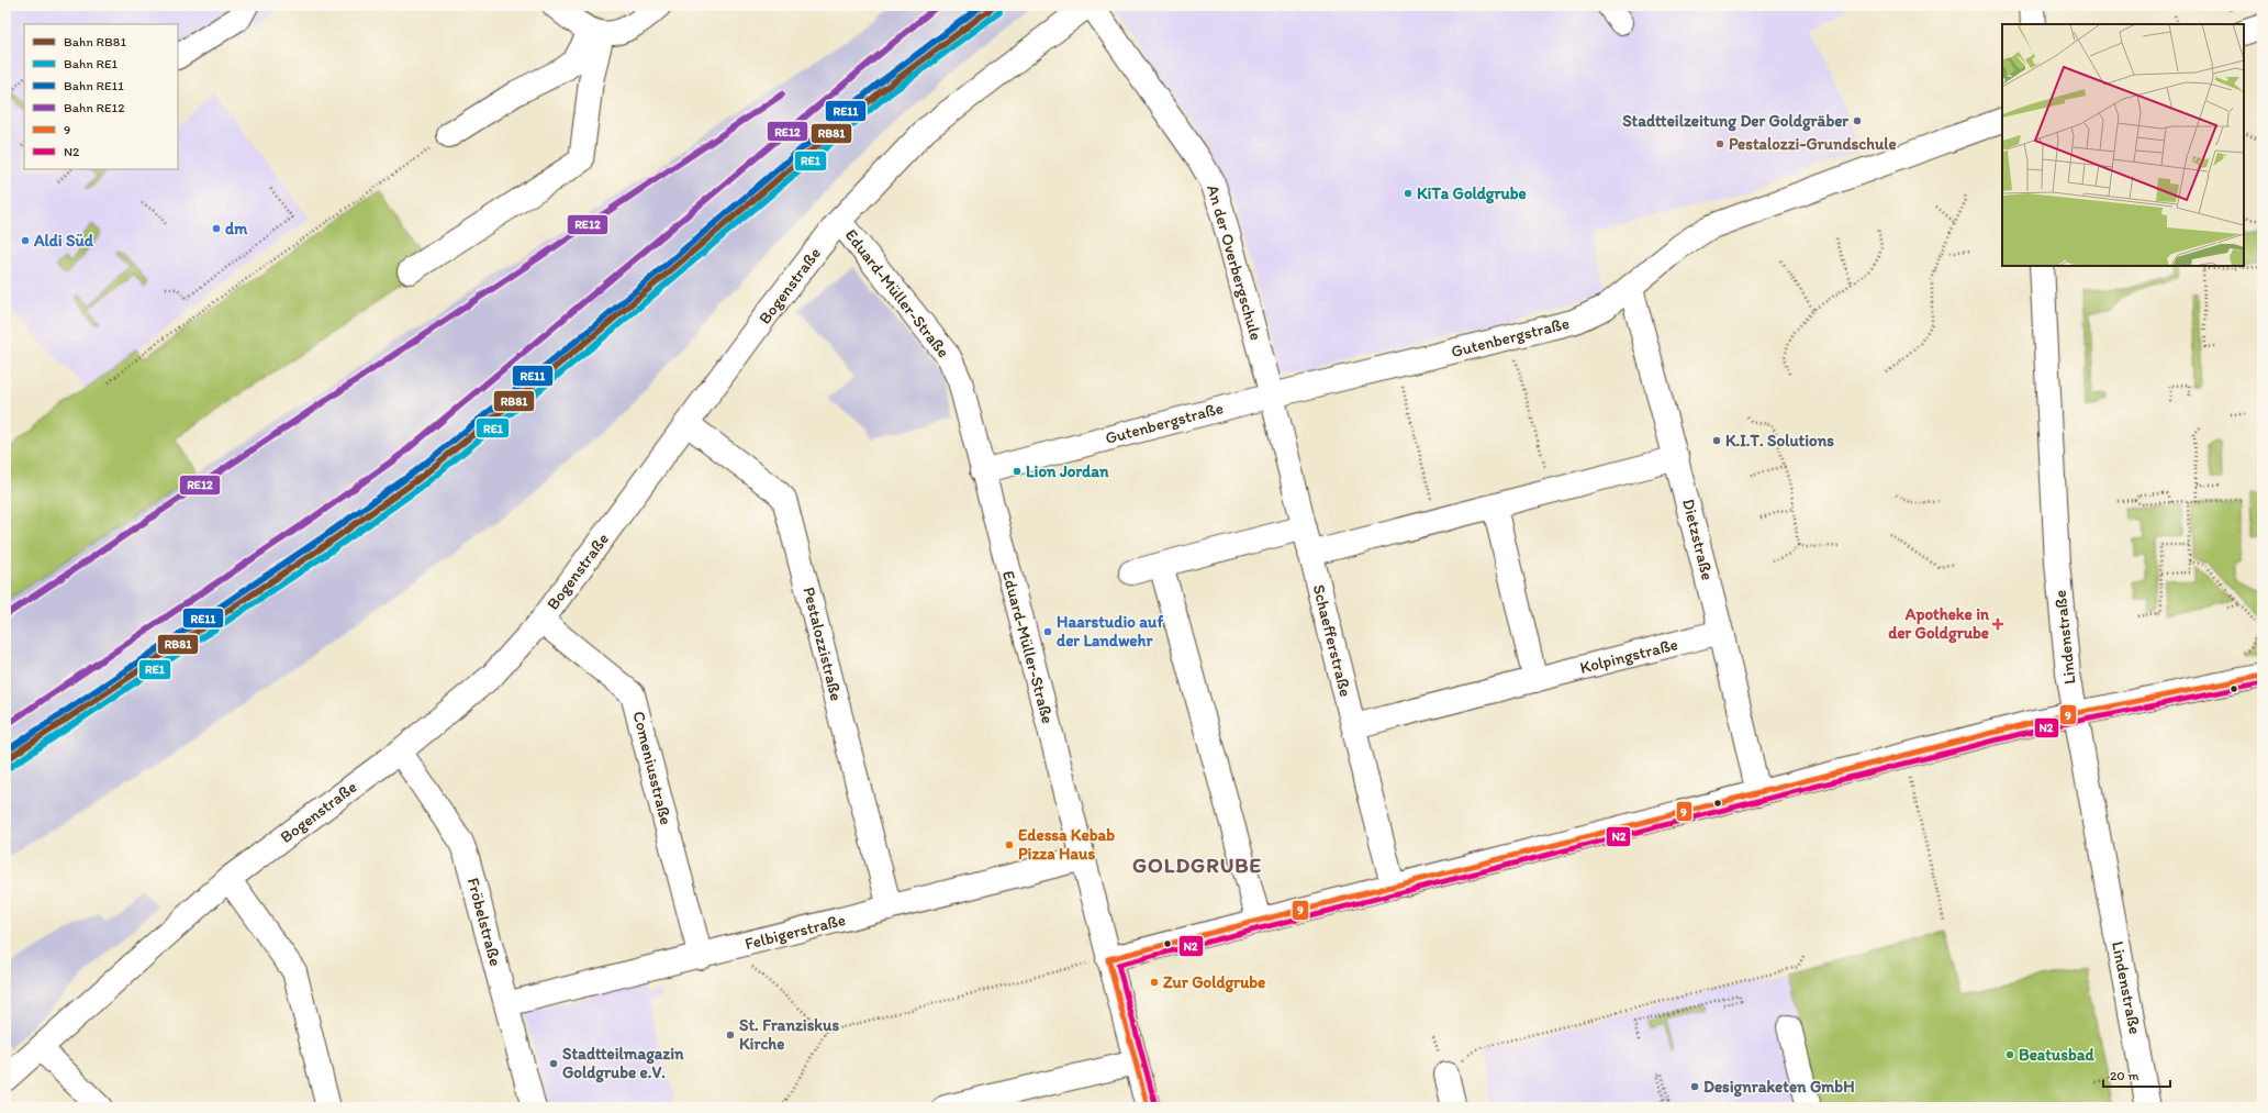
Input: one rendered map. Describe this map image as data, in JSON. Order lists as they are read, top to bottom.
{
  "streets": {
    "street": [
      "An der Overbergschule",
      "Bogenstraße",
      "Eduard-Müller-Straße",
      "Gutenbergstraße",
      "Dietzstraße",
      "Lindenstraße",
      "Schaefferstraße",
      "Pestalozzistraße",
      "Kolpingstraße",
      "Comeniusstraße",
      "Fröbelstraße",
      "Felbigerstraße"
    ]
  },
  "crossings": [
    ["An der Overbergschule", "Gutenbergstraße"],
    ["An der Overbergschule", "Schaefferstraße"],
    ["Bogenstraße", "Eduard-Müller-Straße"],
    ["Bogenstraße", "Pestalozzistraße"],
    ["Bogenstraße", "Comeniusstraße"],
    ["Bogenstraße", "Fröbelstraße"],
    ["Eduard-Müller-Straße", "Gutenbergstraße"],
    ["Eduard-Müller-Straße", "Felbigerstraße"],
    ["Gutenbergstraße", "Dietzstraße"],
    ["Gutenbergstraße", "Schaefferstraße"],
    ["Dietzstraße", "Kolpingstraße"],
    ["Schaefferstraße", "Kolpingstraße"],
    ["Pestalozzistraße", "Felbigerstraße"],
    ["Comeniusstraße", "Felbigerstraße"],
    ["Fröbelstraße", "Felbigerstraße"]
  ],
  "districts": ["GOLDGRUBE"],
  "places": {
    "other": [
      "Stadtteilzeitung Der Goldgräber",
      "Pestalozzi-Grundschule",
      "KiTa Goldgrube",
      "dm",
      "Aldi Süd",
      "K.I.T. Solutions",
      "Lion Jordan",
      "Haarstudio auf der Landwehr",
      "Edessa Kebab Pizza Haus",
      "Zur Goldgrube",
      "St. Franziskus Kirche",
      "Beatusbad",
      "Stadtteilmagazin Goldgrube e.V.",
      "Designraketen GmbH"
    ],
    "health": ["Apotheke in der Goldgrube"]
  },
  "lines": [
    "rail line RB81",
    "rail line RE11",
    "rail line RE12",
    "rail line RE1",
    "transit line 9",
    "transit line N2"
  ],
  "legend": [
    "Bahn RB81",
    "Bahn RE1",
    "Bahn RE11",
    "Bahn RE12",
    "9",
    "N2"
  ],
  "scale_bar": "20 m"
}
